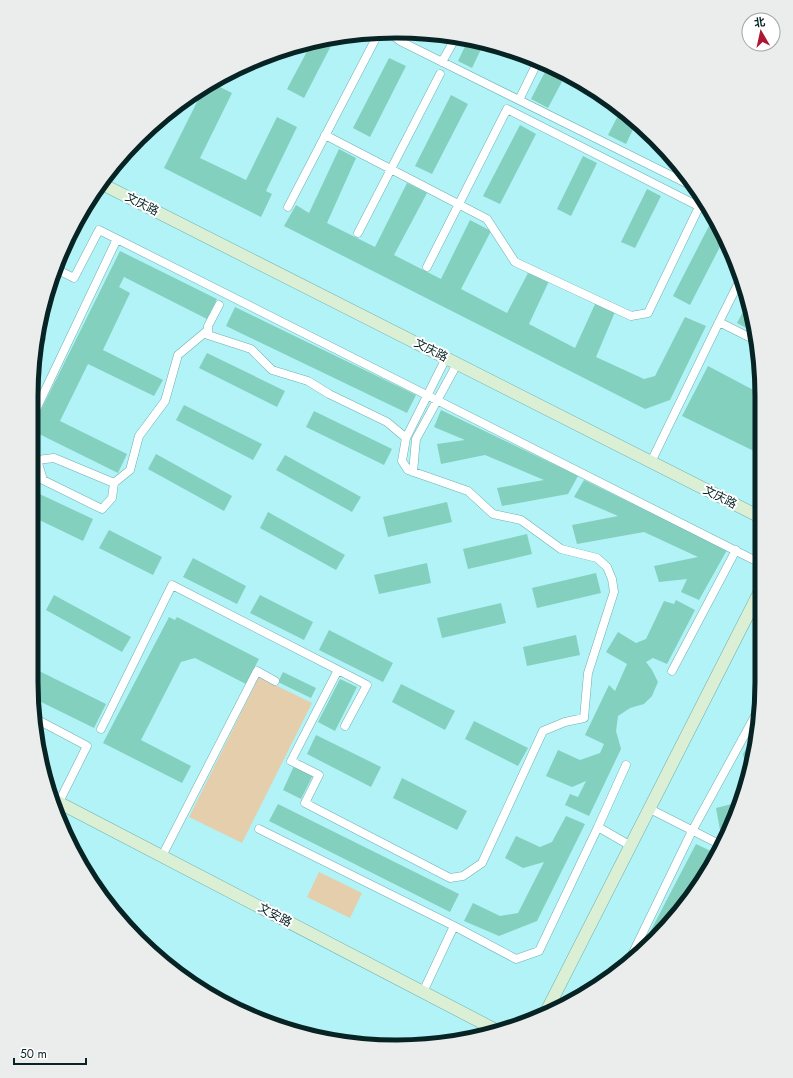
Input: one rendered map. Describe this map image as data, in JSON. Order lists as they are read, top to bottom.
{
  "streets": {
    "street": ["文庆路", "文安路"]
  },
  "scale_bar": "50 m",
  "north": "top"
}
